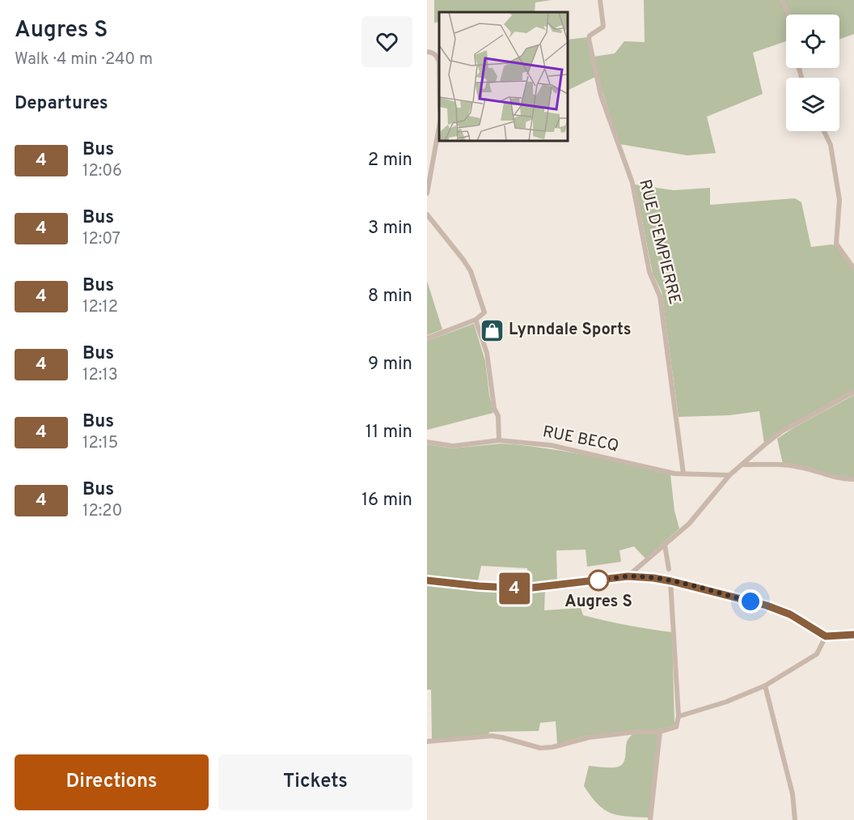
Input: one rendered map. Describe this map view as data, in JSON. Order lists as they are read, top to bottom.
{
  "streets": {
    "street": ["RUE D'EMPIERRE", "RUE BECQ"]
  },
  "crossings": [
    ["RUE D'EMPIERRE", "RUE BECQ"]
  ],
  "places": {
    "shop": ["Lynndale Sports"],
    "other": ["Augres S"]
  },
  "lines": ["bus line 4"],
  "page": {
    "heading": [
      ["Augres S", "Walk · 4 min · 240 m"],
      "Departures"
    ],
    "on_map": "4",
    "list": [
      {
        "mark": "4",
        "name": "Bus",
        "note": "12:06",
        "value": "2 min"
      },
      {
        "mark": "4",
        "name": "Bus",
        "note": "12:07",
        "value": "3 min"
      },
      {
        "mark": "4",
        "name": "Bus",
        "note": "12:12",
        "value": "8 min"
      },
      {
        "mark": "4",
        "name": "Bus",
        "note": "12:13",
        "value": "9 min"
      },
      {
        "mark": "4",
        "name": "Bus",
        "note": "12:15",
        "value": "11 min"
      },
      {
        "mark": "4",
        "name": "Bus",
        "note": "12:20",
        "value": "16 min"
      }
    ],
    "buttons": ["Directions", "Tickets"]
  }
}
